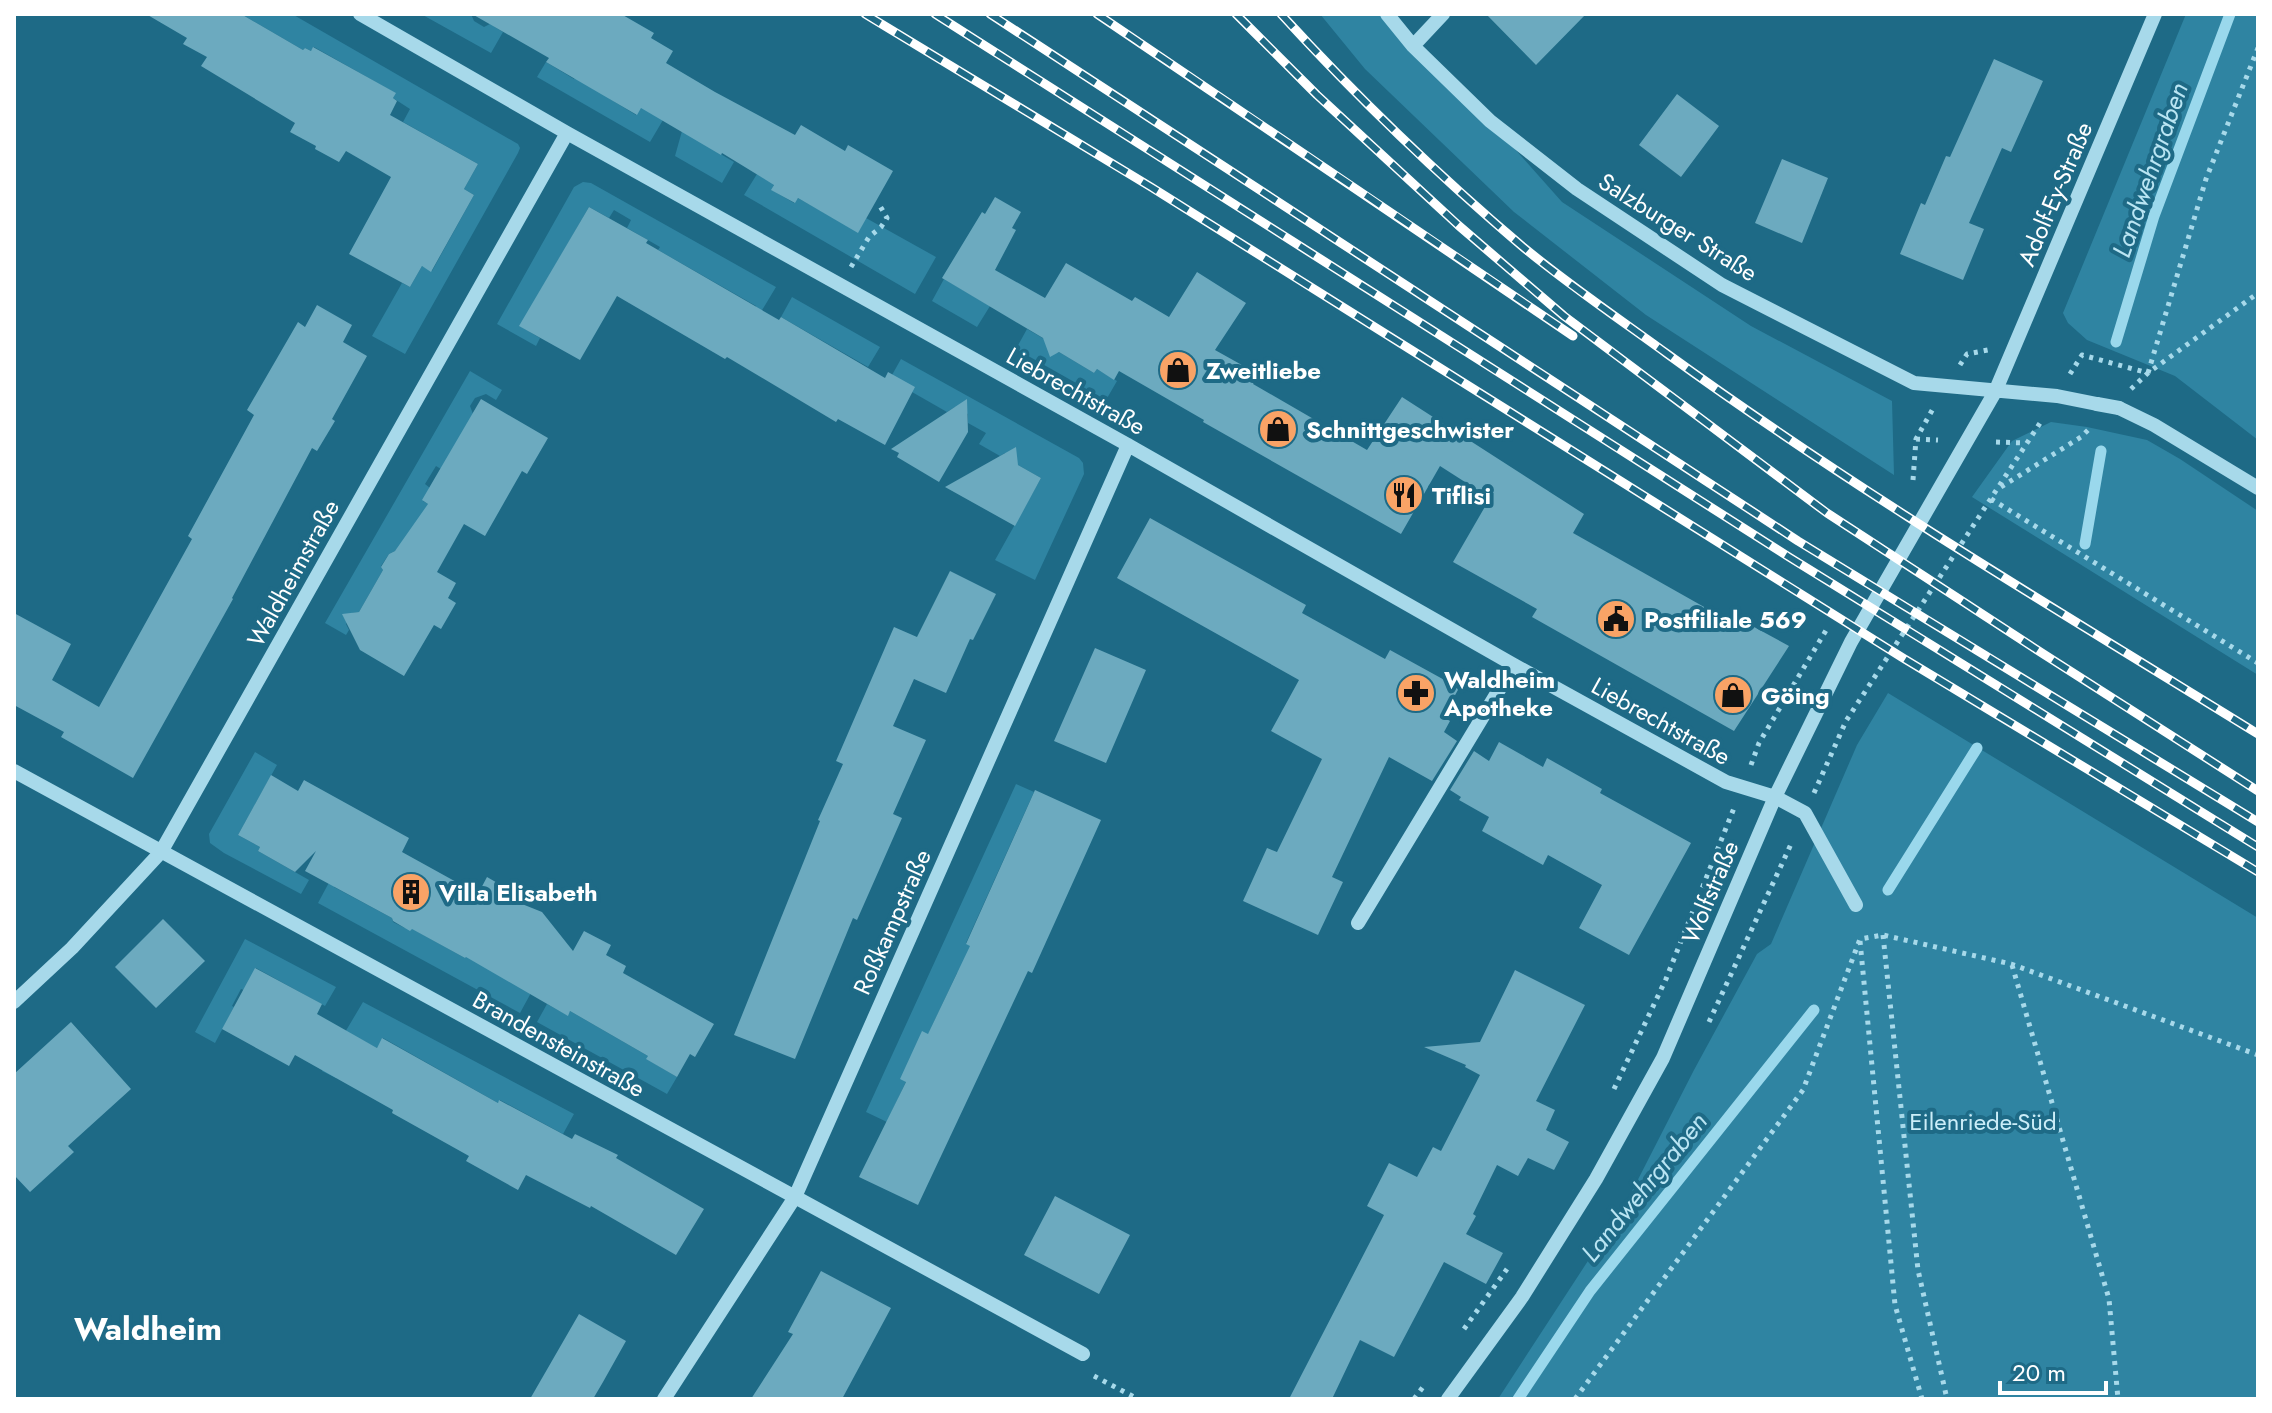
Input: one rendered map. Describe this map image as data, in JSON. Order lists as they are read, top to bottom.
{
  "streets": {
    "street": [
      "Adolf-Ey-Straße",
      "Salzburger Straße",
      "Liebrechtstraße",
      "Waldheimstraße",
      "Wolfstraße",
      "Roßkampstraße",
      "Brandensteinstraße"
    ]
  },
  "crossings": [
    ["Adolf-Ey-Straße", "Salzburger Straße"],
    ["Adolf-Ey-Straße", "Wolfstraße"],
    ["Salzburger Straße", "Wolfstraße"],
    ["Liebrechtstraße", "Waldheimstraße"],
    ["Liebrechtstraße", "Wolfstraße"],
    ["Liebrechtstraße", "Roßkampstraße"],
    ["Waldheimstraße", "Brandensteinstraße"],
    ["Roßkampstraße", "Brandensteinstraße"]
  ],
  "districts": ["Waldheim"],
  "water": ["Landwehrgraben"],
  "parks": ["Eilenriede-Süd"],
  "places": {
    "shop": ["Zweitliebe", "Schnittgeschwister", "Göing"],
    "restaurant": ["Tiflisi"],
    "public building": ["Postfiliale 569"],
    "pharmacy": ["Waldheim Apotheke"],
    "building": ["Villa Elisabeth"]
  },
  "scale_bar": "20 m"
}
